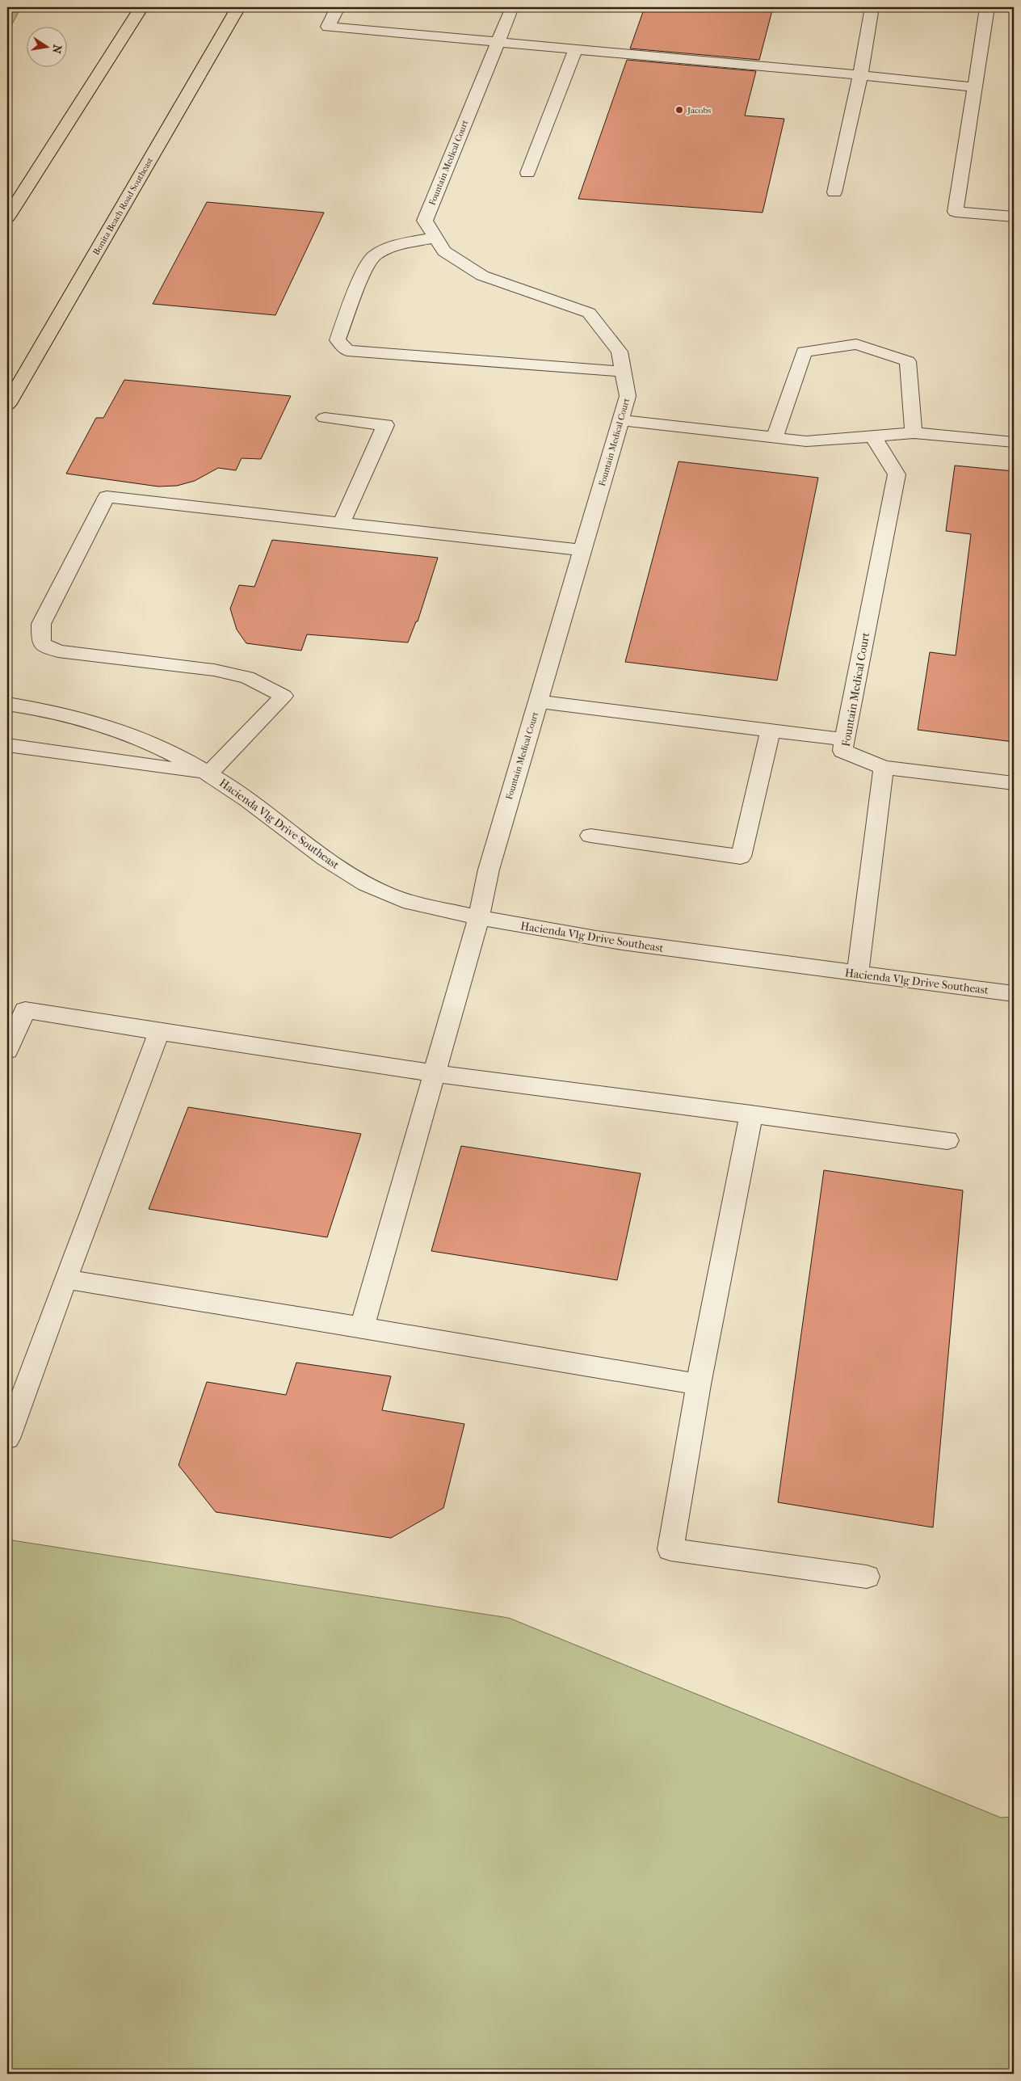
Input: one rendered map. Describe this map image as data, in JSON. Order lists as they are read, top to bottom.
{
  "streets": {
    "main road": ["Bonita Beach Road Southeast"],
    "street": ["Fountain Medical Court", "Hacienda Vlg Drive Southeast"]
  },
  "crossings": [
    ["Fountain Medical Court", "Hacienda Vlg Drive Southeast"]
  ],
  "places": ["Jacobs"],
  "north": "right"
}
